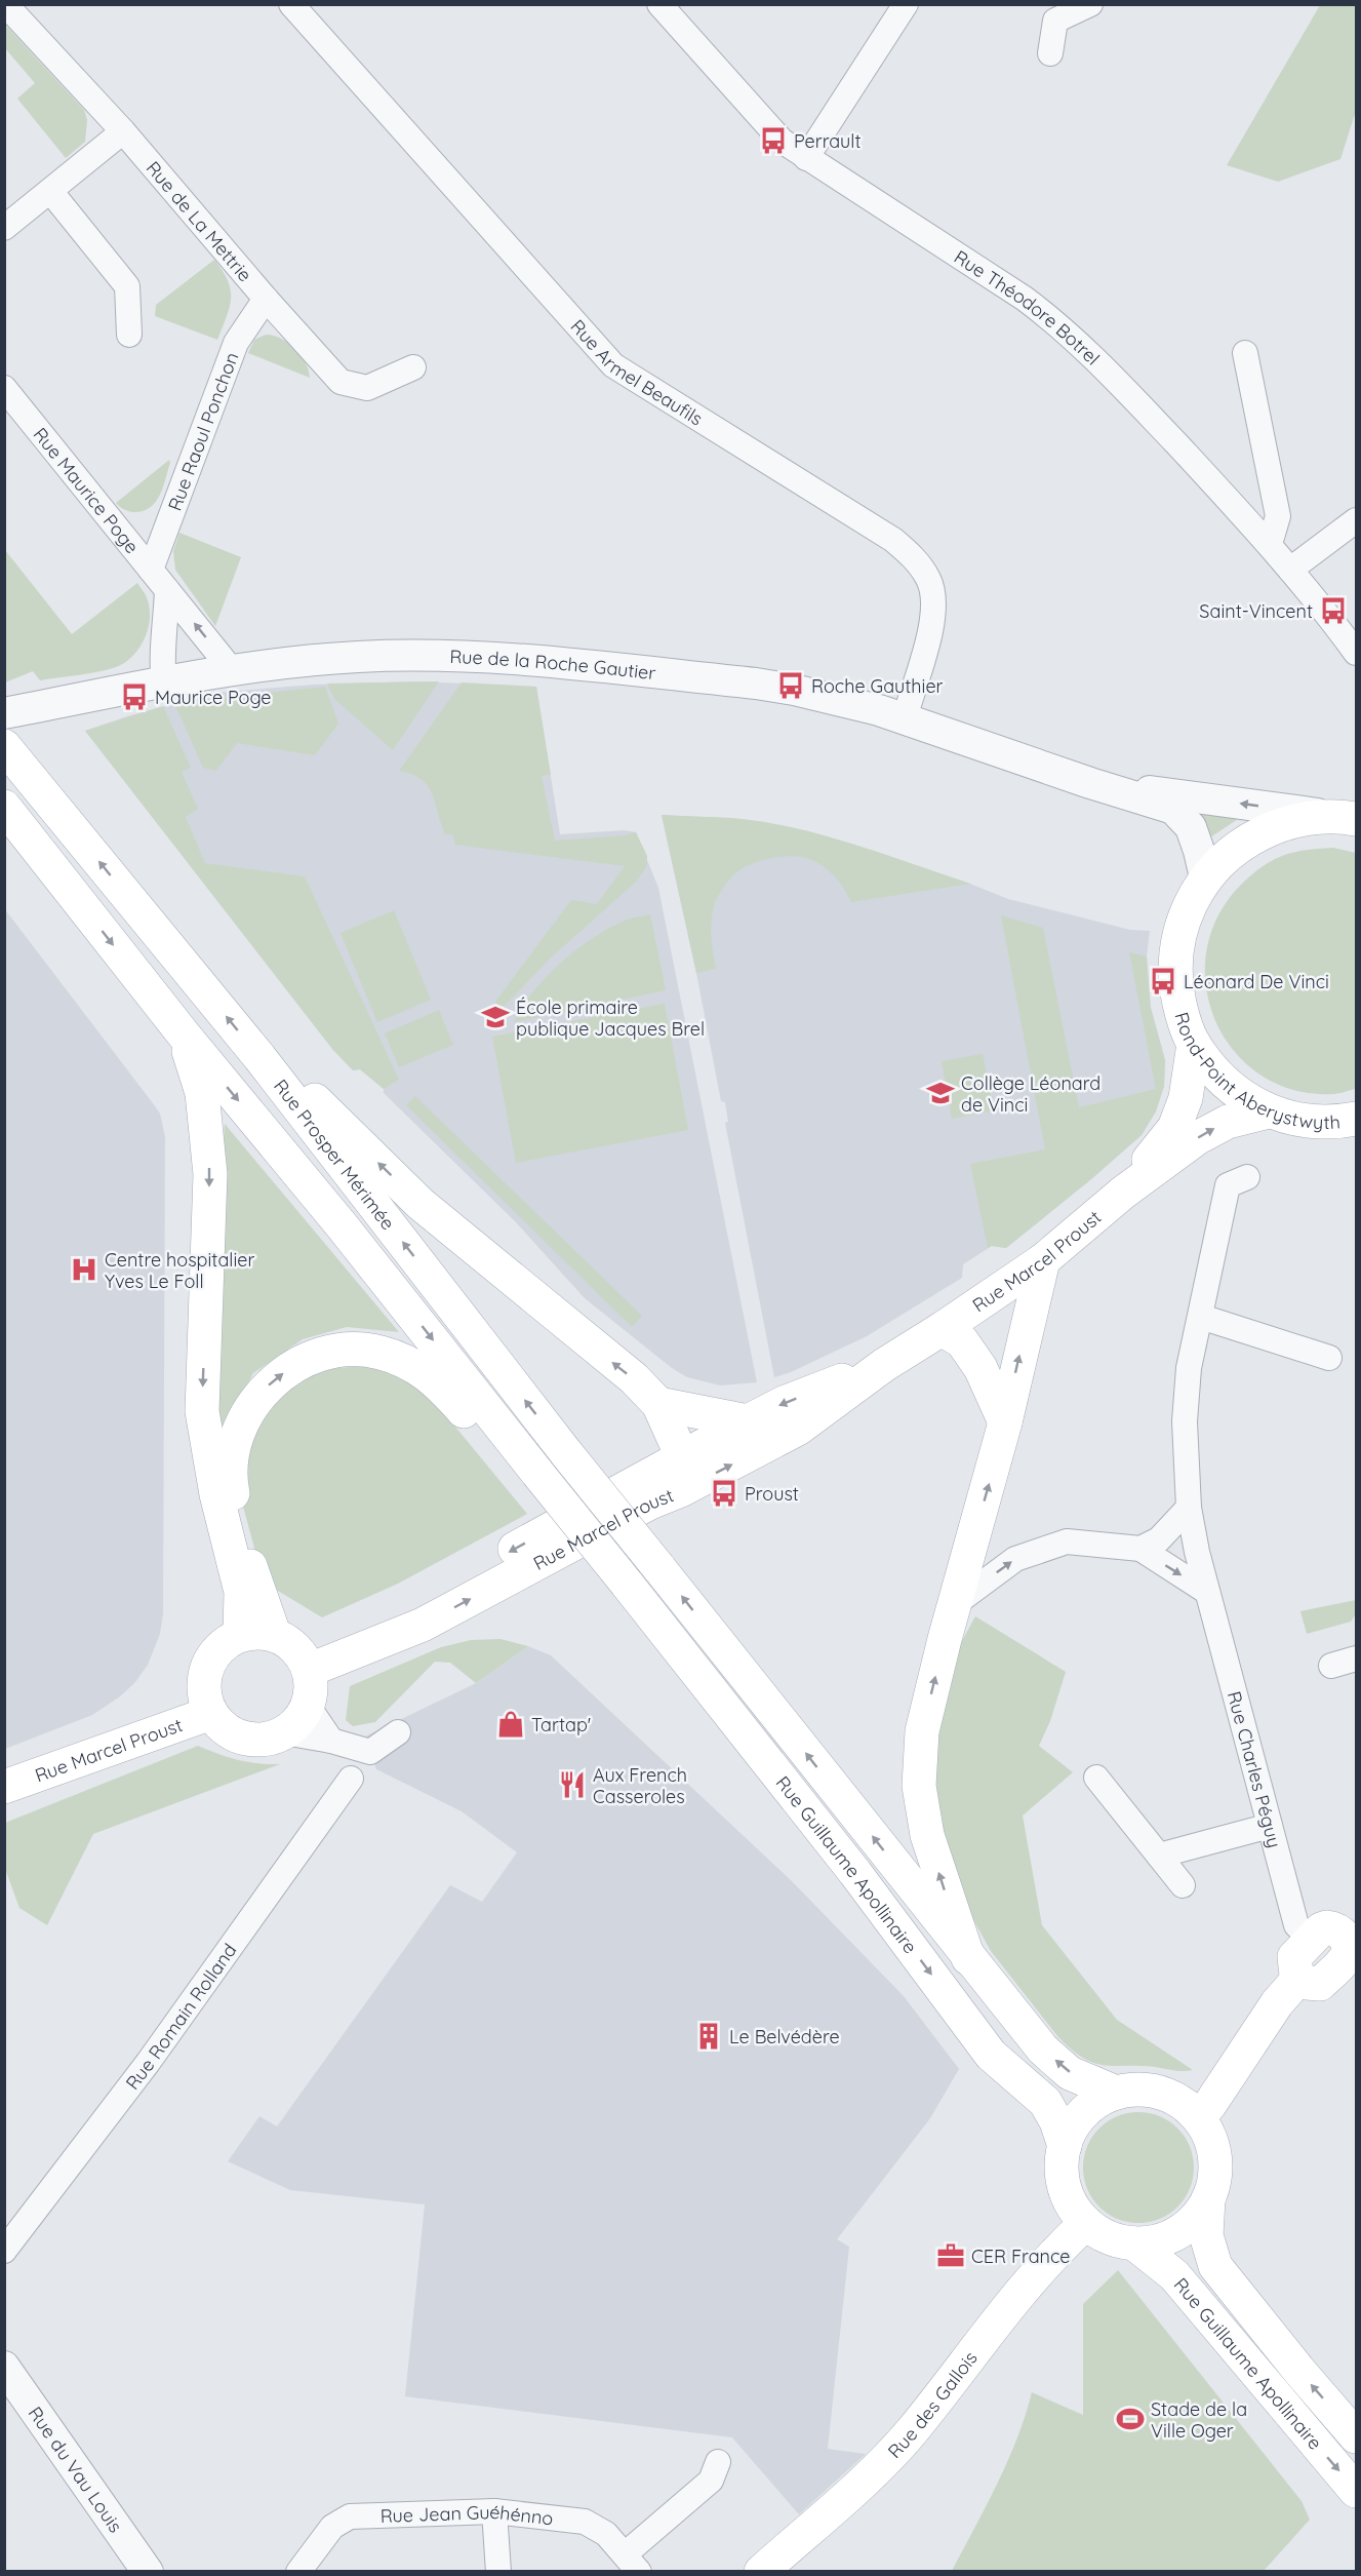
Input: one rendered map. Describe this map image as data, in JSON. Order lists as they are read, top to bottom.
{
  "streets": {
    "main road": [
      "Rond-Point Aberystwyth",
      "Rue Prosper Mérimée",
      "Rue Marcel Proust",
      "Rue Guillaume Apollinaire",
      "Rue des Gallois"
    ],
    "street": [
      "Rue de La Mettrie",
      "Rue Théodore Botrel",
      "Rue Armel Beaufils",
      "Rue Raoul Ponchon",
      "Rue Maurice Poge",
      "Rue de la Roche Gautier",
      "Rue Charles Péguy",
      "Rue Romain Rolland",
      "Rue du Vau Louis",
      "Rue Jean Guéhénno"
    ]
  },
  "crossings": [
    ["Rue de La Mettrie", "Rue Raoul Ponchon"],
    ["Rue Armel Beaufils", "Rue de la Roche Gautier"],
    ["Rue Raoul Ponchon", "Rue Maurice Poge"],
    ["Rue Maurice Poge", "Rue de la Roche Gautier"],
    ["Rond-Point Aberystwyth", "Rue Marcel Proust"],
    ["Rue Prosper Mérimée", "Rue Guillaume Apollinaire"],
    ["Rue Guillaume Apollinaire", "Rue des Gallois"]
  ],
  "places": {
    "bus stop": [
      "Perrault",
      "Saint-Vincent",
      "Roche Gauthier",
      "Maurice Poge",
      "Léonard De Vinci",
      "Proust"
    ],
    "school or university": ["École primaire publique Jacques Brel", "Collège Léonard de Vinci"],
    "hospital": ["Centre hospitalier Yves Le Foll"],
    "shop": ["Tartap'"],
    "restaurant": ["Aux French Casseroles"],
    "building": ["Le Belvédère"],
    "office": ["CER France"],
    "sports": ["Stade de la Ville Oger"]
  }
}
